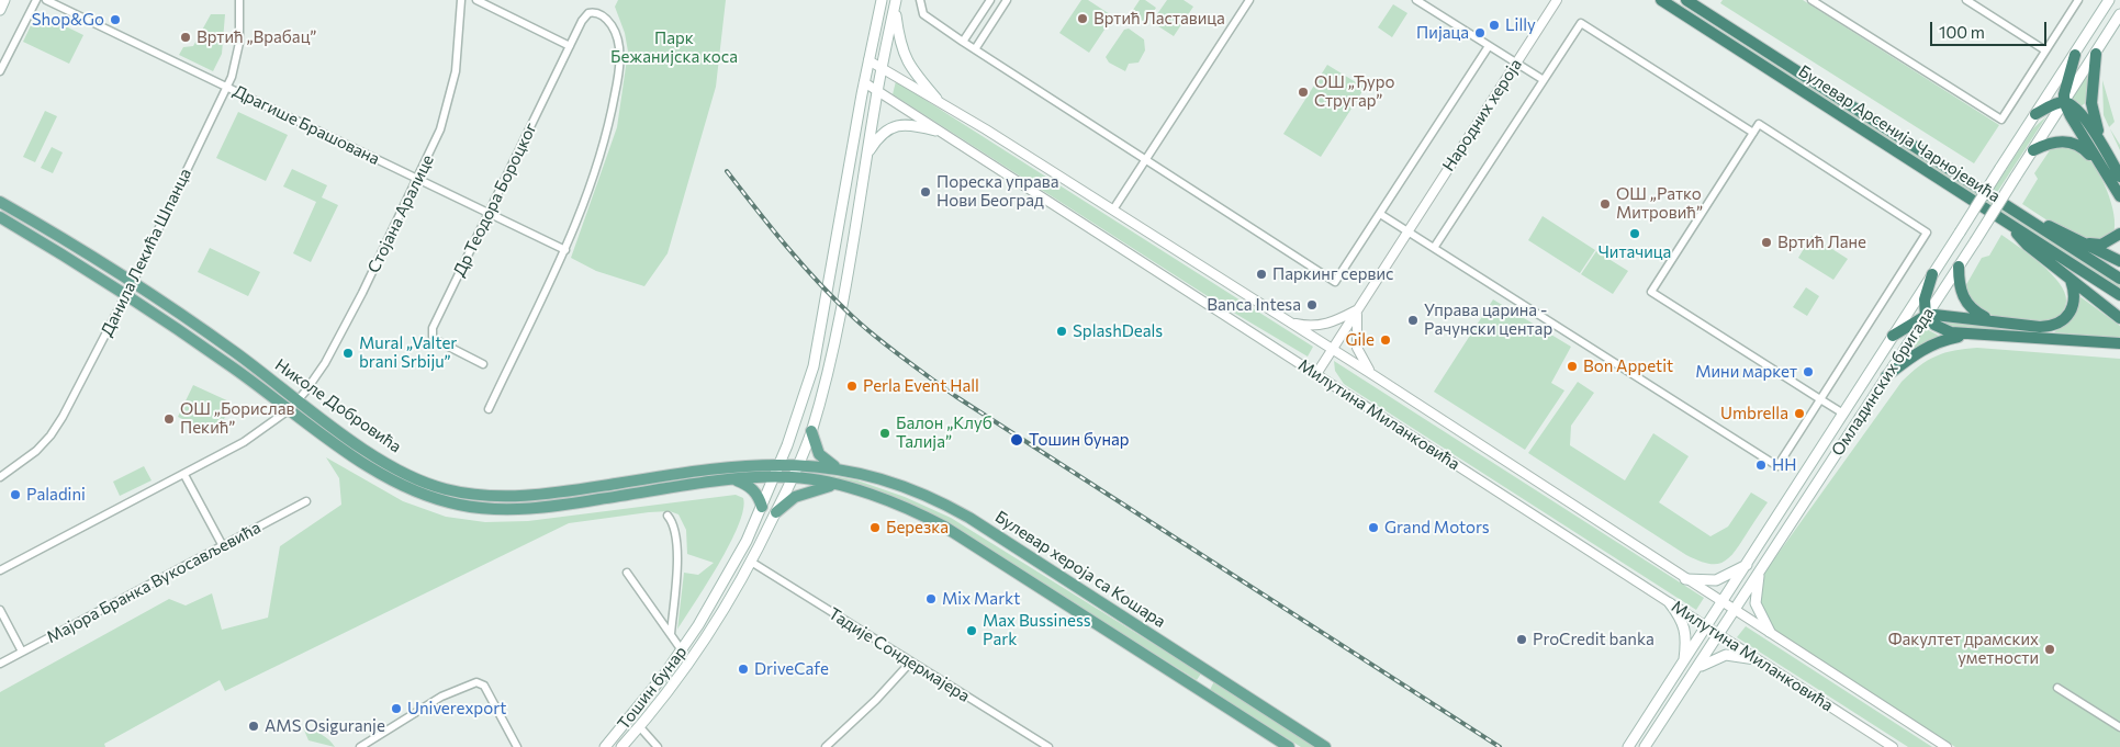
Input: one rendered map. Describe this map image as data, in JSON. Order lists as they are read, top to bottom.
{
  "streets": {
    "highway": ["Булевар Арсенија Чарнојевића"],
    "main road": [
      "Омладинских бригада",
      "Николе Добровића",
      "Булевар хероја са Кошара",
      "Тошин бунар"
    ],
    "street": [
      "Народних хероја",
      "Драгише Брашована",
      "Др Теодора Бороцког",
      "Стојана Аралице",
      "Данила Лекића Шпанца",
      "Милутина Миланковића",
      "Мајора Бранка Вукосављевића",
      "Тадије Сондермајера"
    ]
  },
  "crossings": [
    ["Народних хероја", "Омладинских бригада"],
    ["Народних хероја", "Милутина Миланковића"],
    ["Драгише Брашована", "Др Теодора Бороцког"],
    ["Драгише Брашована", "Стојана Аралице"],
    ["Драгише Брашована", "Данила Лекића Шпанца"],
    ["Стојана Аралице", "Николе Добровића"],
    ["Данила Лекића Шпанца", "Николе Добровића"],
    ["Омладинских бригада", "Милутина Миланковића"],
    ["Николе Добровића", "Булевар хероја са Кошара"],
    ["Николе Добровића", "Тошин бунар"],
    ["Милутина Миланковића", "Тошин бунар"],
    ["Булевар хероја са Кошара", "Тошин бунар"],
    ["Тадије Сондермајера", "Тошин бунар"]
  ],
  "parks": ["Парк Бежанијска коса"],
  "places": [
    "Вртић Ластавица",
    "Shop&Go",
    "Lilly",
    "Пијаца",
    "Вртић „Врабац”",
    "ОШ „Ђуро Стругар”",
    "Пореска управа Нови Београд",
    "ОШ „Ратко Митровић”",
    "Читачица",
    "Вртић Лане",
    "Паркинг сервис",
    "Banca Intesa",
    "Управа царина - Рачунски центар",
    "SplashDeals",
    "Gile",
    "Mural „Valter brani Srbiju”",
    "Bon Appetit",
    "Мини маркет",
    "Perla Event Hall",
    "Umbrella",
    "ОШ „Борислав Пекић”",
    "Балон „Клуб Талија”",
    "Тошин бунар",
    "НН",
    "Paladini",
    "Березка",
    "Grand Motors",
    "Mix Markt",
    "Max Bussiness Park",
    "ProCredit banka",
    "Факултет драмских уметности",
    "DriveCafe",
    "Univerexport",
    "AMS Osiguranje"
  ],
  "scale_bar": "100 m"
}
